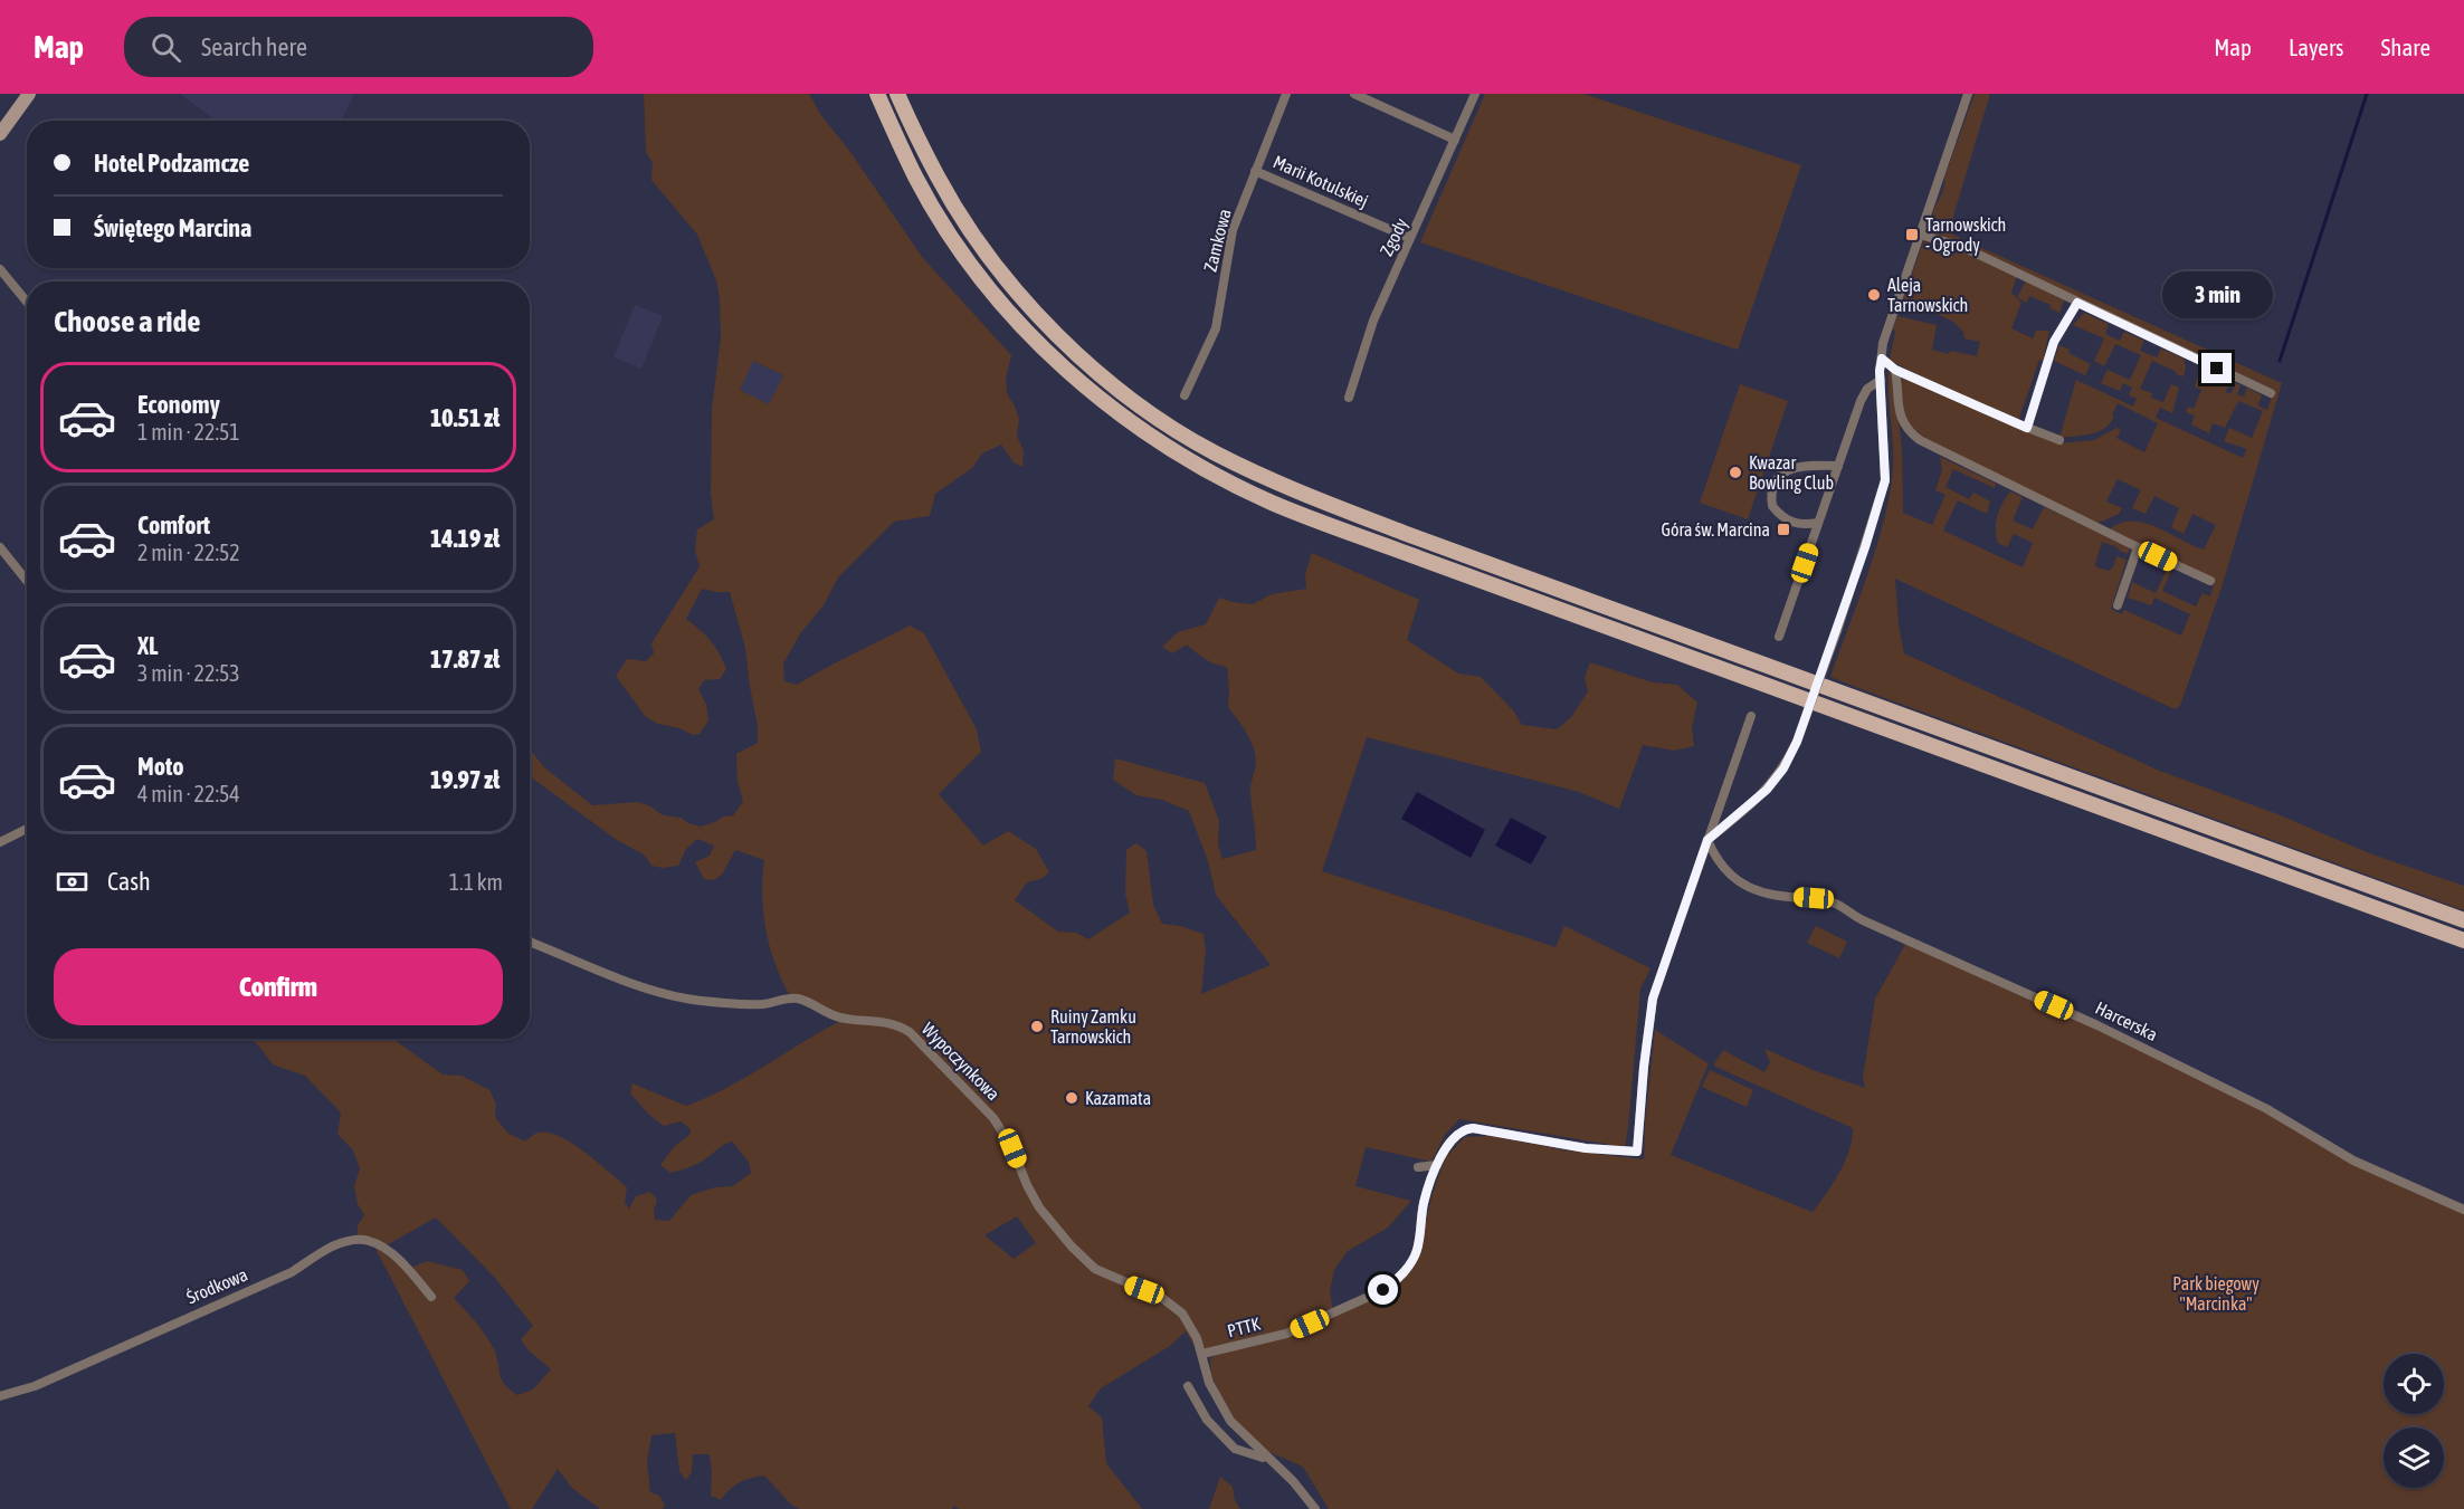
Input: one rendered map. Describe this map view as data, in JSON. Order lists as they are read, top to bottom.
{
  "streets": {
    "street": [
      "Marii Kotulskiej",
      "Zgody",
      "Zamkowa",
      "Harcerska",
      "Wypoczynkowa",
      "Środkowa",
      "PTTK"
    ]
  },
  "crossings": [
    ["Marii Kotulskiej", "Zgody"],
    ["Marii Kotulskiej", "Zamkowa"],
    ["Harcerska", "PTTK"],
    ["Wypoczynkowa", "PTTK"]
  ],
  "parks": ["Park biegowy \"Marcinka\""],
  "places": {
    "transit": ["Tarnowskich - Ogrody", "Góra św. Marcina"],
    "other": [
      "Aleja Tarnowskich",
      "Kwazar Bowling Club",
      "Ruiny Zamku Tarnowskich",
      "Kazamata"
    ]
  },
  "page": {
    "header": "Map",
    "search": "Search here",
    "nav": ["Map", "Layers", "Share"],
    "banner": ["Hotel Podzamcze", "Świętego Marcina"],
    "bubble": "3 min",
    "heading": "Choose a ride",
    "list": [
      {
        "name": "Economy",
        "note": "1 min · 22:51",
        "value": "10.51 zł"
      },
      {
        "name": "Comfort",
        "note": "2 min · 22:52",
        "value": "14.19 zł"
      },
      {
        "name": "XL",
        "note": "3 min · 22:53",
        "value": "17.87 zł"
      },
      {
        "name": "Moto",
        "note": "4 min · 22:54",
        "value": "19.97 zł"
      }
    ],
    "pay": ["Cash", "1.1 km"],
    "buttons": "Confirm"
  }
}
